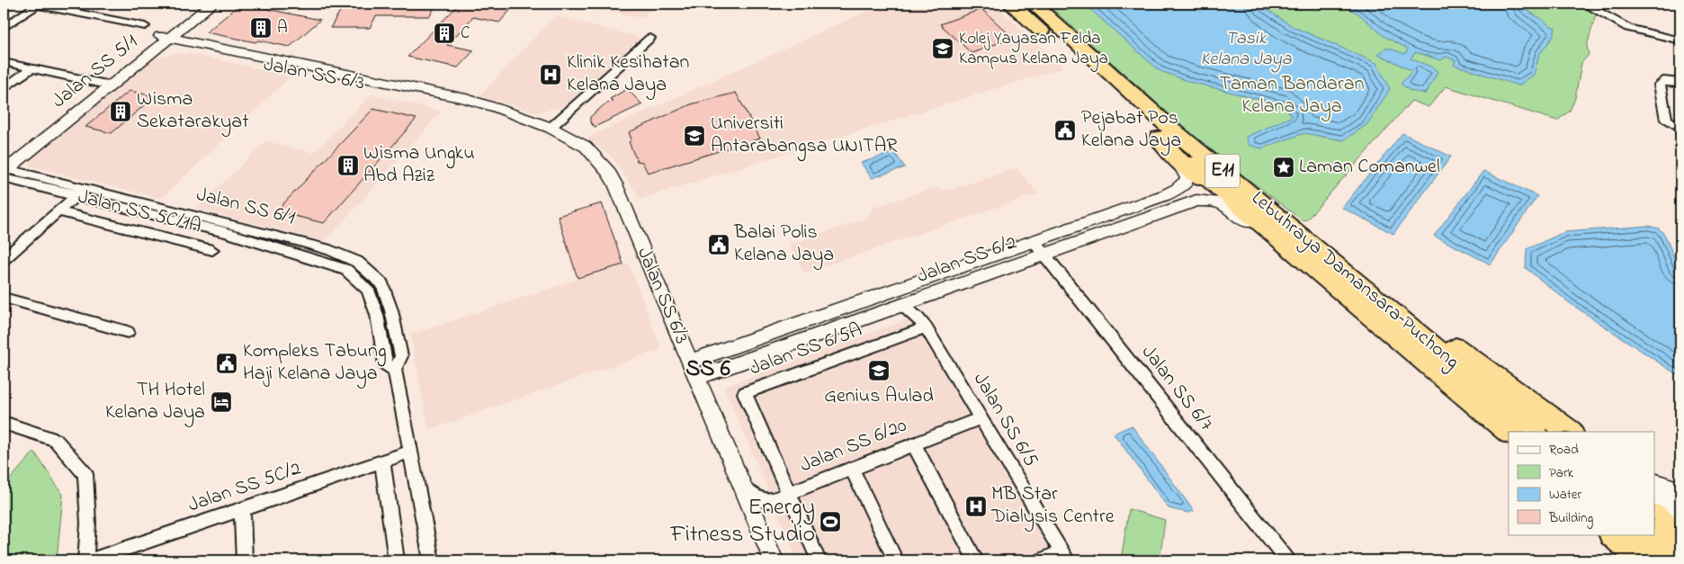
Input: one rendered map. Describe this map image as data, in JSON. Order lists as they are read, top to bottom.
{
  "streets": {
    "highway": ["E11", "Lebuhraya Damansara–Puchong"],
    "street": [
      "Jalan SS 5/1",
      "Jalan SS 6/3",
      "Jalan SS 6/1",
      "Jalan SS 5C/1A",
      "Jalan SS 6/2",
      "Jalan SS 6/5A",
      "Jalan SS 6/7",
      "Jalan SS 6/5",
      "Jalan SS 6/20",
      "Jalan SS 5C/2"
    ]
  },
  "crossings": [
    ["Jalan SS 5/1", "Jalan SS 6/3"],
    ["Jalan SS 5/1", "Jalan SS 6/1"],
    ["Jalan SS 6/3", "Jalan SS 6/2"],
    ["Jalan SS 6/3", "Jalan SS 6/20"],
    ["Jalan SS 6/1", "Jalan SS 5C/2"],
    ["Jalan SS 6/2", "Jalan SS 6/7"],
    ["Jalan SS 6/2", "Jalan SS 6/5"],
    ["Jalan SS 6/5A", "Jalan SS 6/5"],
    ["Jalan SS 6/5A", "Jalan SS 6/20"],
    ["Jalan SS 6/5", "Jalan SS 6/20"]
  ],
  "districts": ["SS 6"],
  "water": ["Tasik Kelana Jaya"],
  "parks": ["Taman Bandaran Kelana Jaya"],
  "places": {
    "building": [
      "A",
      "C",
      "Wisma Sekatarakyat",
      "Wisma Ungku Abd Aziz"
    ],
    "school or university": ["Kolej Yayasan Felda Kampus Kelana Jaya", "Universiti Antarabangsa UNITAR", "Genius Aulad"],
    "hospital": ["Klinik Kesihatan Kelana Jaya", "MB Star Dialysis Centre"],
    "public building": ["Pejabat Pos Kelana Jaya", "Balai Polis Kelana Jaya", "Kompleks Tabung Haji Kelana Jaya"],
    "place": ["Laman Comanwel"],
    "hotel": ["TH Hotel Kelana Jaya"],
    "sports": ["Energy Fitness Studio"]
  },
  "legend": [
    "Road",
    "Park",
    "Water",
    "Building"
  ]
}
